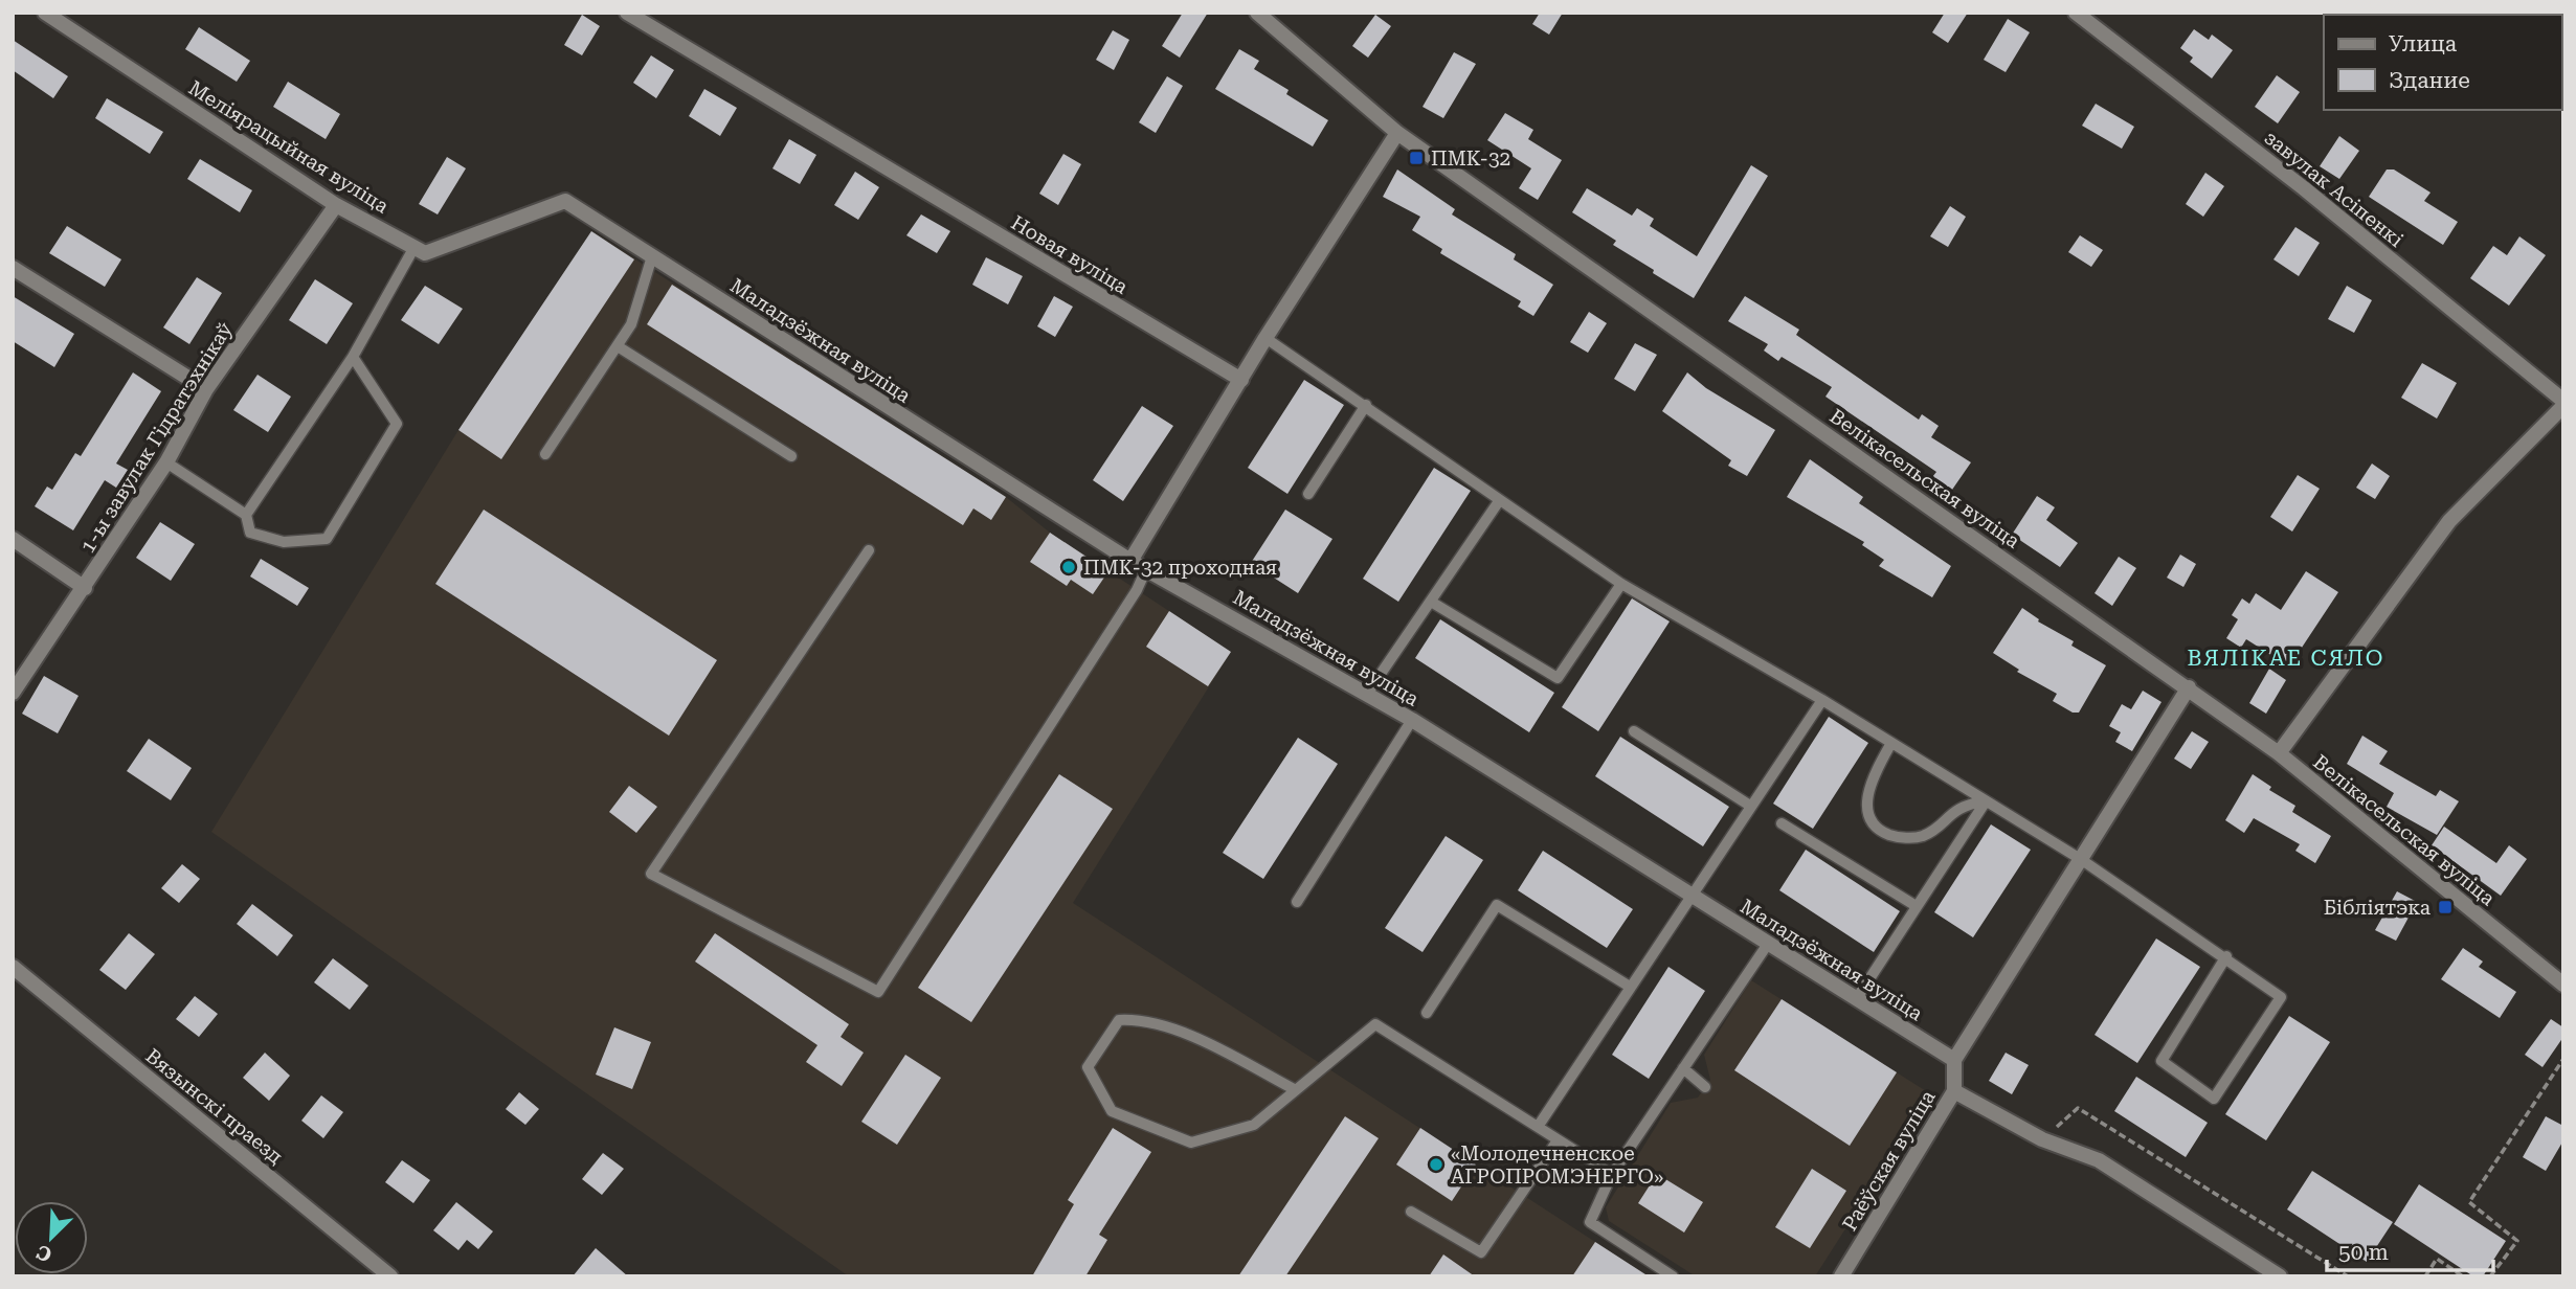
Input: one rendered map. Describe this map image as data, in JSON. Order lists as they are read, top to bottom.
{
  "streets": {
    "street": [
      "Меліярацыйная вуліца",
      "завулак Асіпенкі",
      "Новая вуліца",
      "Маладзёжная вуліца",
      "1-ы завулак Гідратэхнікаў",
      "Велікасельская вуліца",
      "Вязынскі праезд",
      "Раёўская вуліца"
    ]
  },
  "crossings": [
    ["Меліярацыйная вуліца", "Маладзёжная вуліца"],
    ["Меліярацыйная вуліца", "1-ы завулак Гідратэхнікаў"],
    ["Маладзёжная вуліца", "Раёўская вуліца"]
  ],
  "districts": ["ВЯЛІКАЕ СЯЛО"],
  "places": {
    "transit": ["ПМК-32", "Бібліятэка"],
    "other": ["ПМК-32 проходная", "«Молодечненское АГРОПРОМЭНЕРГО»"]
  },
  "legend": ["Улица", "Здание"],
  "scale_bar": "50 m",
  "north": "bottom left"
}
